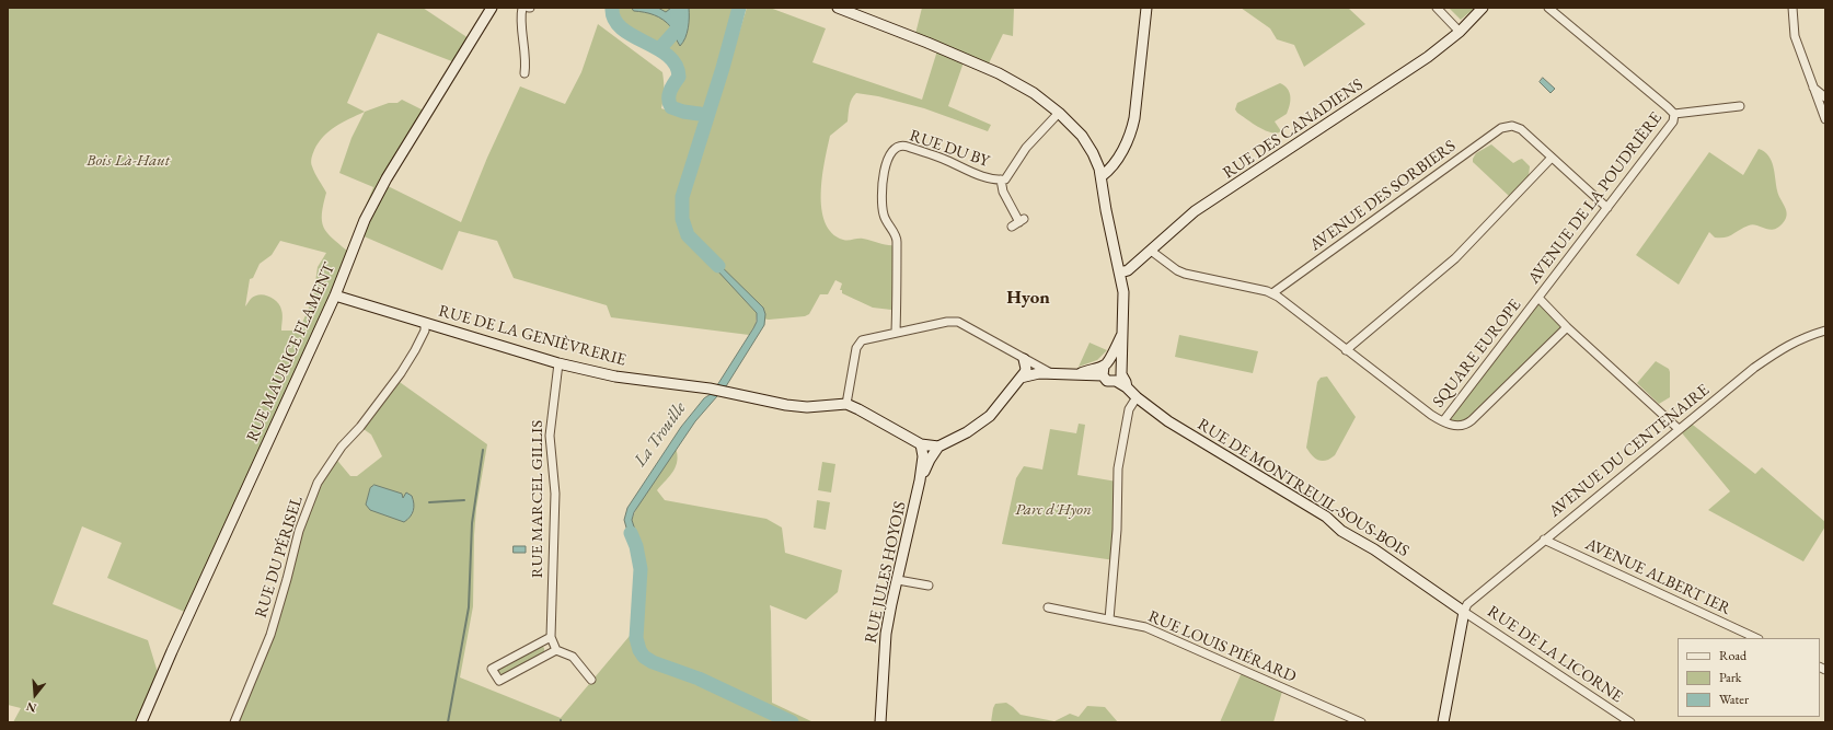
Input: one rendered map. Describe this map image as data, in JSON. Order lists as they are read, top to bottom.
{
  "streets": {
    "street": [
      "RUE DES CANADIENS",
      "RUE DU BY",
      "AVENUE DES SORBIERS",
      "AVENUE DE LA POUDRIÈRE",
      "RUE DE LA GENIÈVRERIE",
      "RUE MAURICE FLAMENT",
      "SQUARE EUROPE",
      "AVENUE DU CENTENAIRE",
      "RUE DE MONTREUIL-SOUS-BOIS",
      "RUE MARCEL GILLIS",
      "RUE DU PÉRISEL",
      "RUE JULES HOYOIS",
      "AVENUE ALBERT IER",
      "RUE LOUIS PIÉRARD",
      "RUE DE LA LICORNE"
    ]
  },
  "crossings": [
    ["RUE DU BY", "RUE DE LA GENIÈVRERIE"],
    ["RUE DU BY", "RUE JULES HOYOIS"],
    ["AVENUE DE LA POUDRIÈRE", "SQUARE EUROPE"],
    ["AVENUE DE LA POUDRIÈRE", "AVENUE DU CENTENAIRE"],
    ["RUE DE LA GENIÈVRERIE", "RUE MAURICE FLAMENT"],
    ["RUE DE LA GENIÈVRERIE", "RUE MARCEL GILLIS"],
    ["RUE DE LA GENIÈVRERIE", "RUE DU PÉRISEL"],
    ["RUE DE LA GENIÈVRERIE", "RUE JULES HOYOIS"],
    ["AVENUE DU CENTENAIRE", "RUE DE MONTREUIL-SOUS-BOIS"],
    ["AVENUE DU CENTENAIRE", "AVENUE ALBERT IER"],
    ["AVENUE DU CENTENAIRE", "RUE DE LA LICORNE"],
    ["RUE DE MONTREUIL-SOUS-BOIS", "RUE DE LA LICORNE"]
  ],
  "districts": ["Hyon"],
  "water": ["La Trouille"],
  "parks": ["Bois Là-Haut", "Parc d'Hyon"],
  "legend": ["Road", "Park", "Water"],
  "north": "bottom"
}
